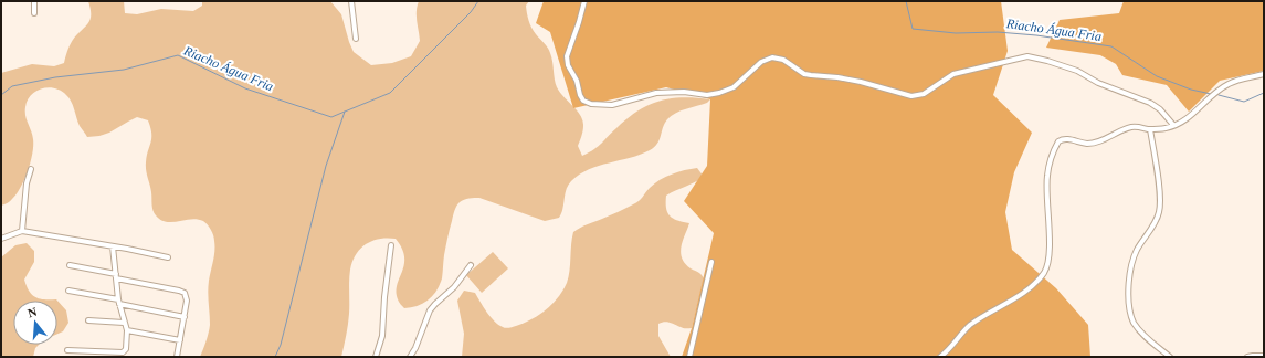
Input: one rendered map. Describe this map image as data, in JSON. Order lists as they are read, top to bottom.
{
  "water": ["Riacho Água Fria"],
  "north": "top"
}
